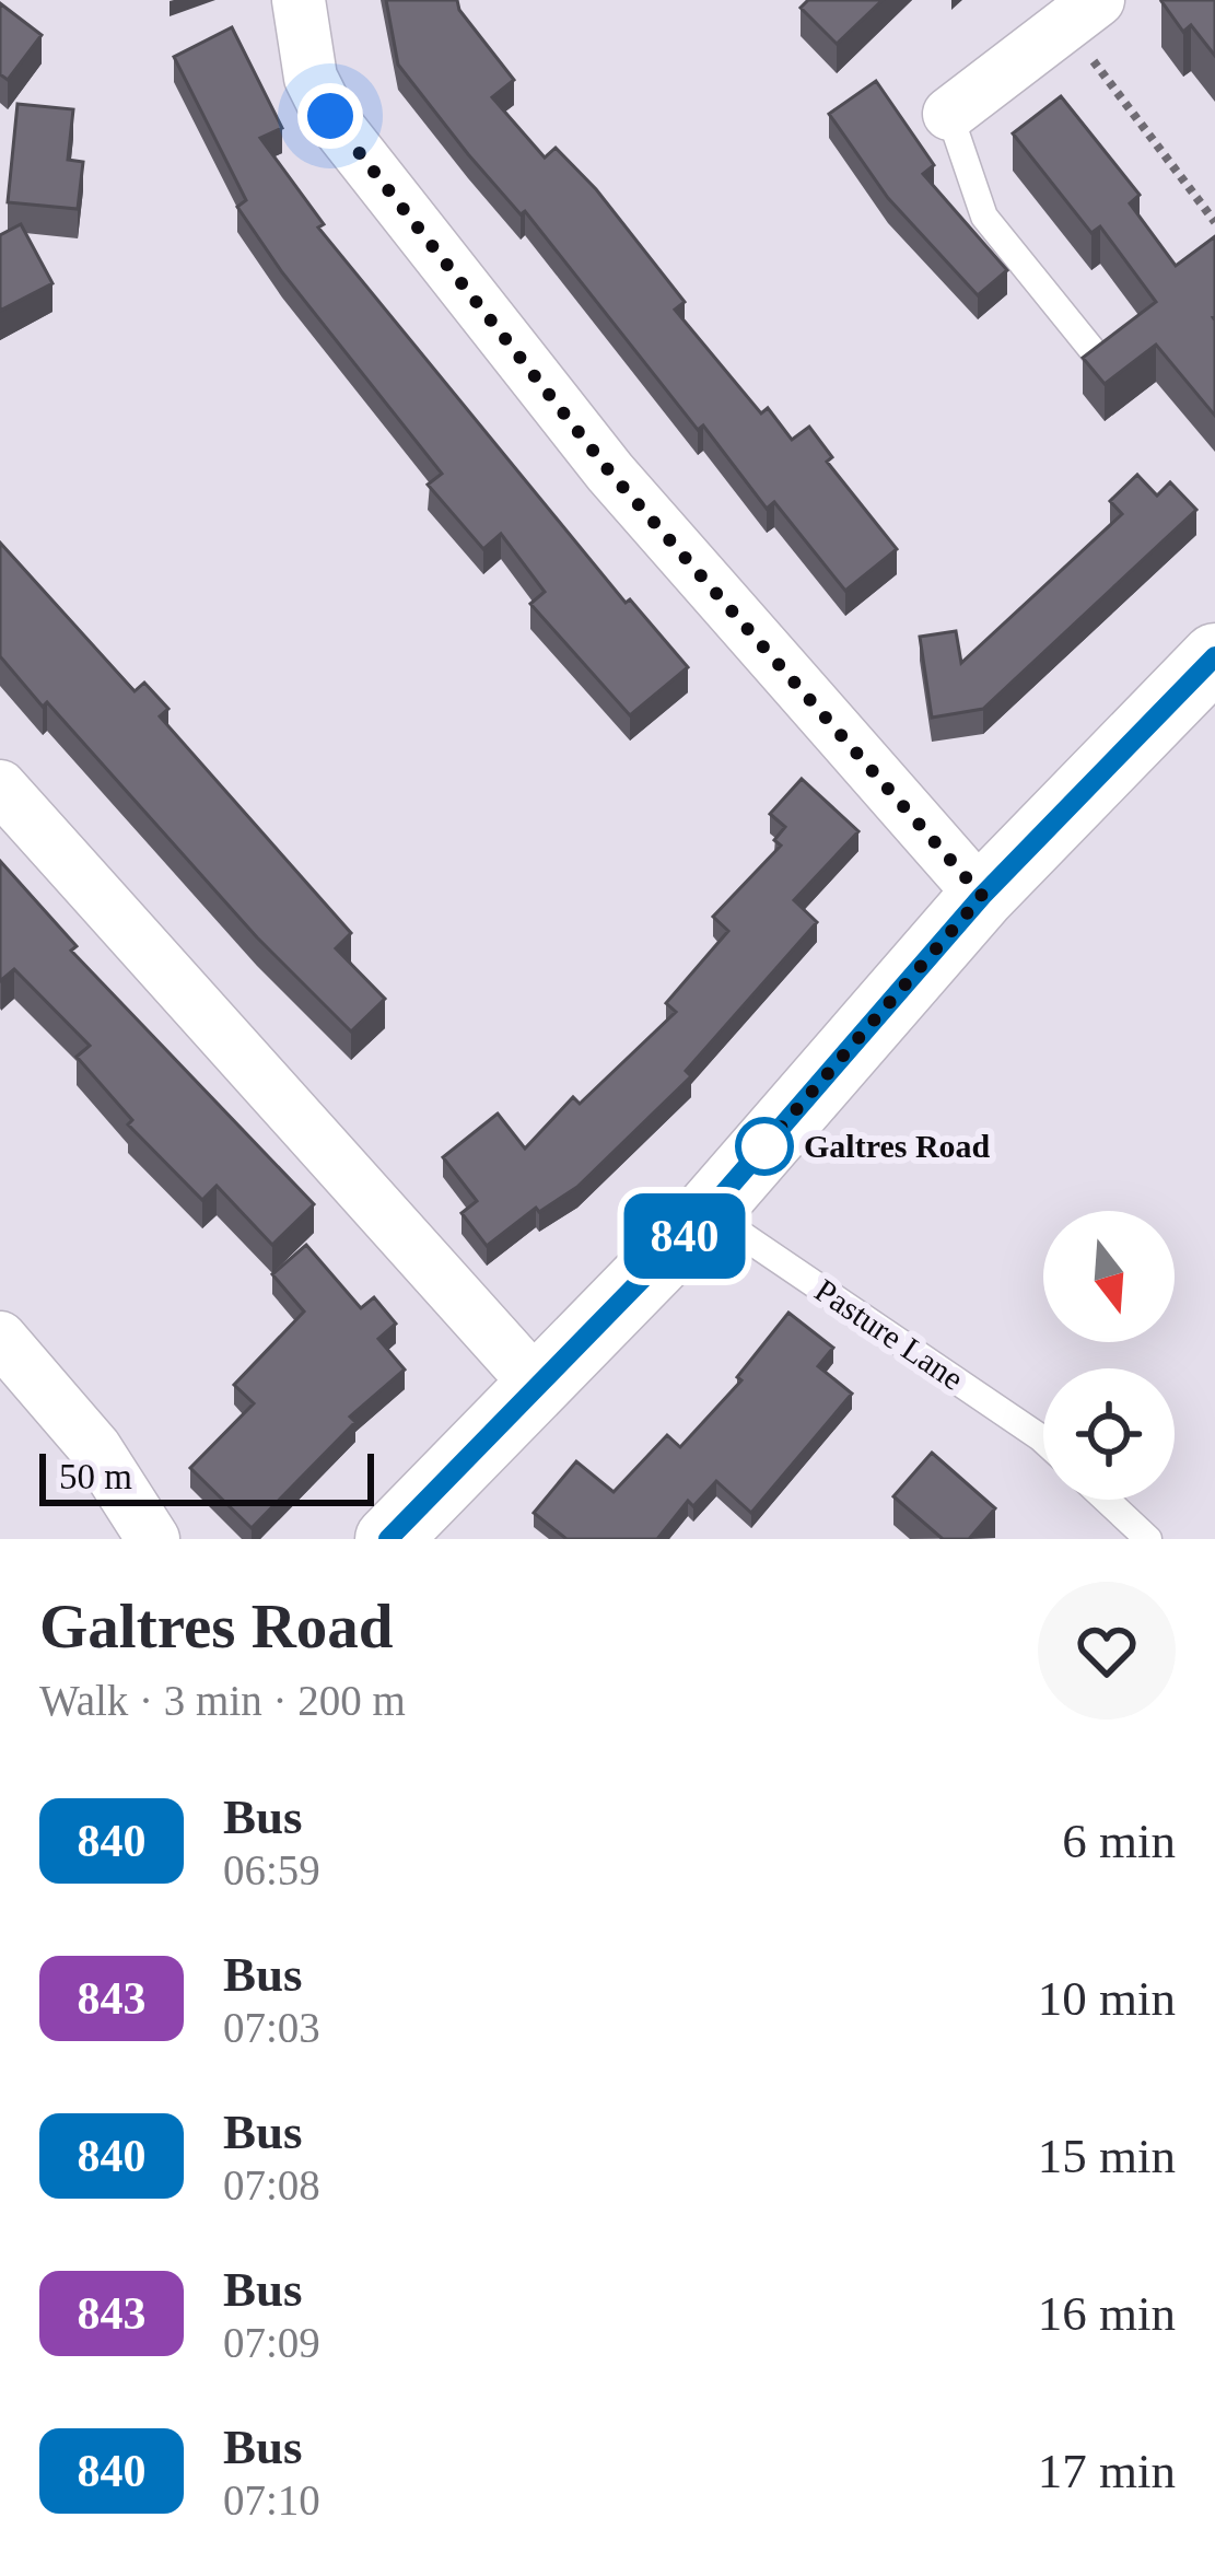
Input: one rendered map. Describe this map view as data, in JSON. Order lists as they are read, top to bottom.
{
  "streets": {
    "lane": ["Pasture Lane"]
  },
  "places": ["Galtres Road"],
  "lines": ["bus line 840"],
  "scale_bar": "50 m",
  "north": "bottom",
  "page": {
    "on_map": "840",
    "scale": "50 m",
    "heading": ["Galtres Road", "Walk · 3 min · 200 m"],
    "list": [
      {
        "mark": "840",
        "name": "Bus",
        "note": "06:59",
        "value": "6 min"
      },
      {
        "mark": "843",
        "name": "Bus",
        "note": "07:03",
        "value": "10 min"
      },
      {
        "mark": "840",
        "name": "Bus",
        "note": "07:08",
        "value": "15 min"
      },
      {
        "mark": "843",
        "name": "Bus",
        "note": "07:09",
        "value": "16 min"
      },
      {
        "mark": "840",
        "name": "Bus",
        "note": "07:10",
        "value": "17 min"
      }
    ]
  }
}
